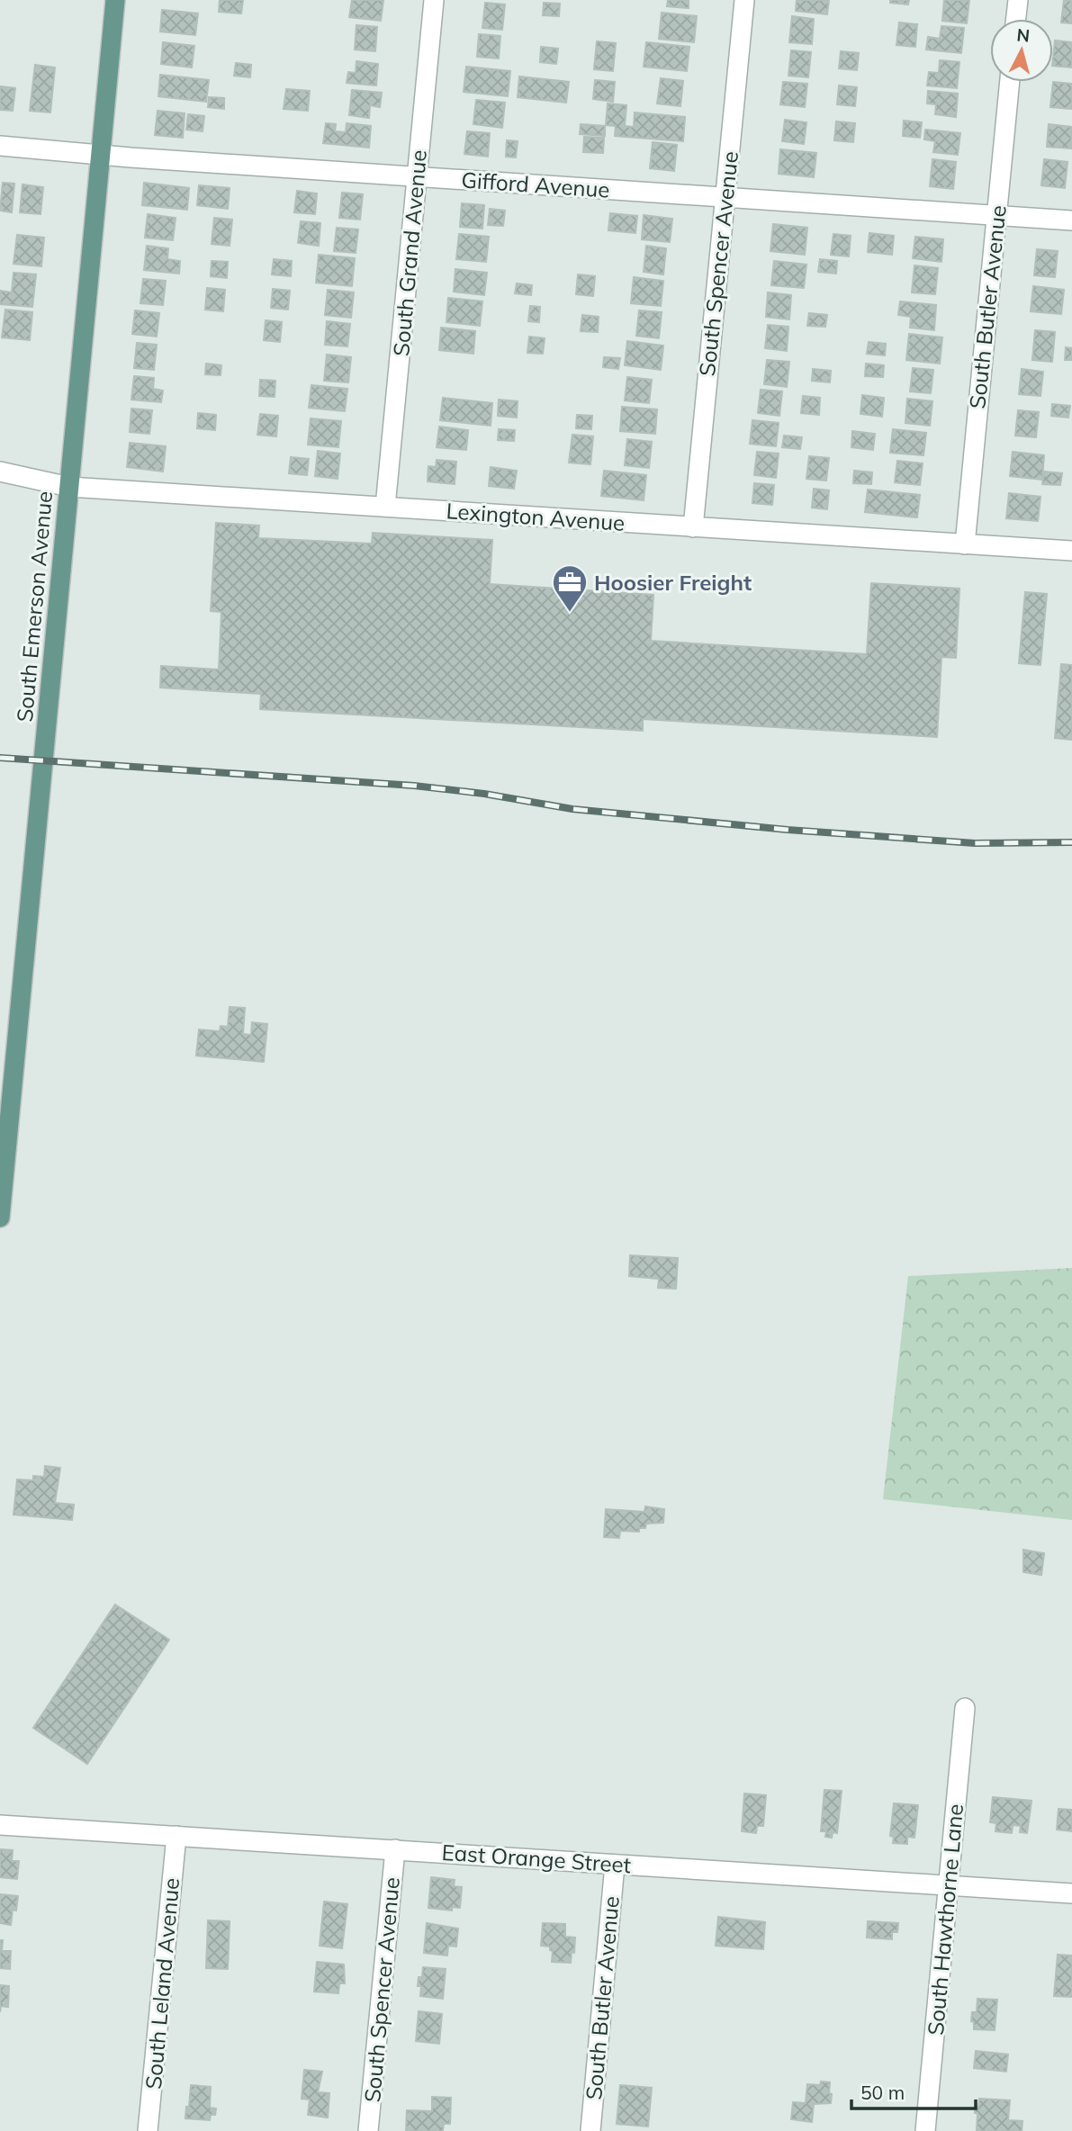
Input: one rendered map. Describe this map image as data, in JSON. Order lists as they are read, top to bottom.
{
  "streets": {
    "main road": ["South Emerson Avenue"],
    "street": [
      "Gifford Avenue",
      "South Grand Avenue",
      "South Spencer Avenue",
      "South Butler Avenue",
      "Lexington Avenue",
      "East Orange Street",
      "South Hawthorne Lane",
      "South Leland Avenue"
    ]
  },
  "crossings": [
    ["Gifford Avenue", "South Grand Avenue"],
    ["Gifford Avenue", "South Spencer Avenue"],
    ["Gifford Avenue", "South Butler Avenue"],
    ["Gifford Avenue", "South Emerson Avenue"],
    ["South Grand Avenue", "Lexington Avenue"],
    ["South Spencer Avenue", "Lexington Avenue"],
    ["South Spencer Avenue", "East Orange Street"],
    ["South Butler Avenue", "Lexington Avenue"],
    ["South Butler Avenue", "East Orange Street"],
    ["Lexington Avenue", "South Emerson Avenue"],
    ["East Orange Street", "South Hawthorne Lane"],
    ["East Orange Street", "South Leland Avenue"]
  ],
  "places": {
    "office": ["Hoosier Freight"]
  },
  "scale_bar": "50 m",
  "north": "top"
}
